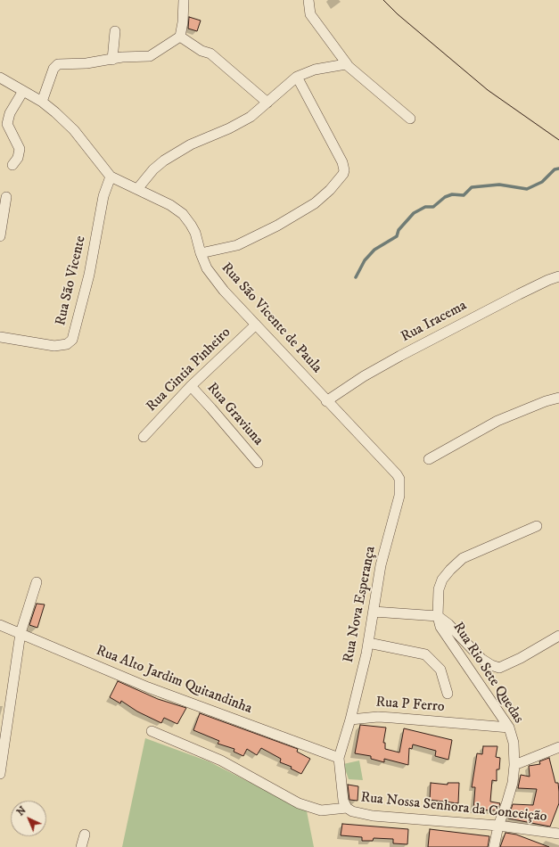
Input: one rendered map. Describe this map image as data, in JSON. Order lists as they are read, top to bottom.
{
  "streets": {
    "street": [
      "Rua São Vicente",
      "Rua São Vicente de Paula",
      "Rua Iracema",
      "Rua Cintia Pinheiro",
      "Rua Graviuna",
      "Rua Nova Esperança",
      "Rua Rio Sete Quedas",
      "Rua Alto Jardim Quitandinha",
      "Rua P Ferro",
      "Rua Nossa Senhora da Conceição"
    ]
  },
  "crossings": [
    ["Rua São Vicente", "Rua São Vicente de Paula"],
    ["Rua São Vicente de Paula", "Rua Iracema"],
    ["Rua São Vicente de Paula", "Rua Cintia Pinheiro"],
    ["Rua São Vicente de Paula", "Rua Nova Esperança"],
    ["Rua Cintia Pinheiro", "Rua Graviuna"],
    ["Rua Nova Esperança", "Rua P Ferro"],
    ["Rua Rio Sete Quedas", "Rua P Ferro"],
    ["Rua Rio Sete Quedas", "Rua Nossa Senhora da Conceição"],
    ["Rua Alto Jardim Quitandinha", "Rua Nossa Senhora da Conceição"]
  ],
  "north": "top left"
}
